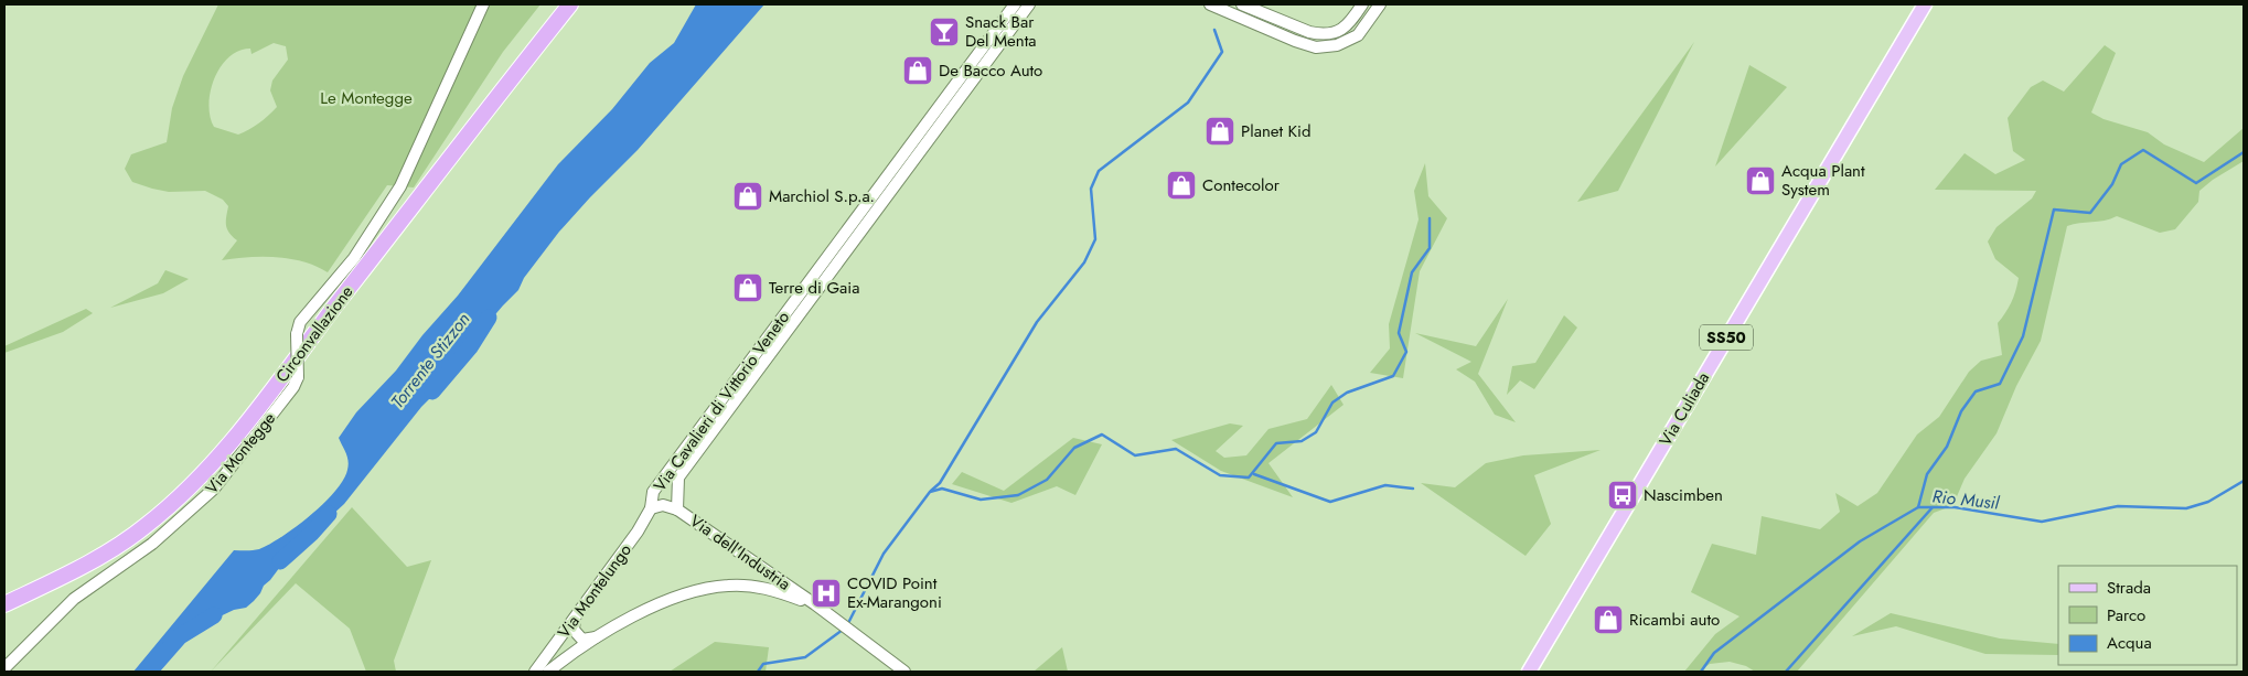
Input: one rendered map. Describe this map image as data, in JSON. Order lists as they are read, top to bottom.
{
  "streets": {
    "highway": ["Circonvallazione"],
    "main road": ["SS50", "Via Culiada"],
    "street": [
      "Via Cavalieri di Vittorio Veneto",
      "Via Montegge",
      "Via dell'Industria",
      "Via Montelungo"
    ]
  },
  "crossings": [
    ["Via Cavalieri di Vittorio Veneto", "Via dell'Industria"],
    ["Via Cavalieri di Vittorio Veneto", "Via Montelungo"],
    ["Via dell'Industria", "Via Montelungo"]
  ],
  "water": ["Torrente Stizzon", "Rio Musil"],
  "parks": ["Le Montegge"],
  "places": {
    "bar": ["Snack Bar Del Menta"],
    "shop": [
      "De Bacco Auto",
      "Planet Kid",
      "Acqua Plant System",
      "Contecolor",
      "Marchiol S.p.a.",
      "Terre di Gaia",
      "Ricambi auto"
    ],
    "bus stop": ["Nascimben"],
    "hospital": ["COVID Point Ex-Marangoni"]
  },
  "legend": ["Strada", "Parco", "Acqua"]
}
